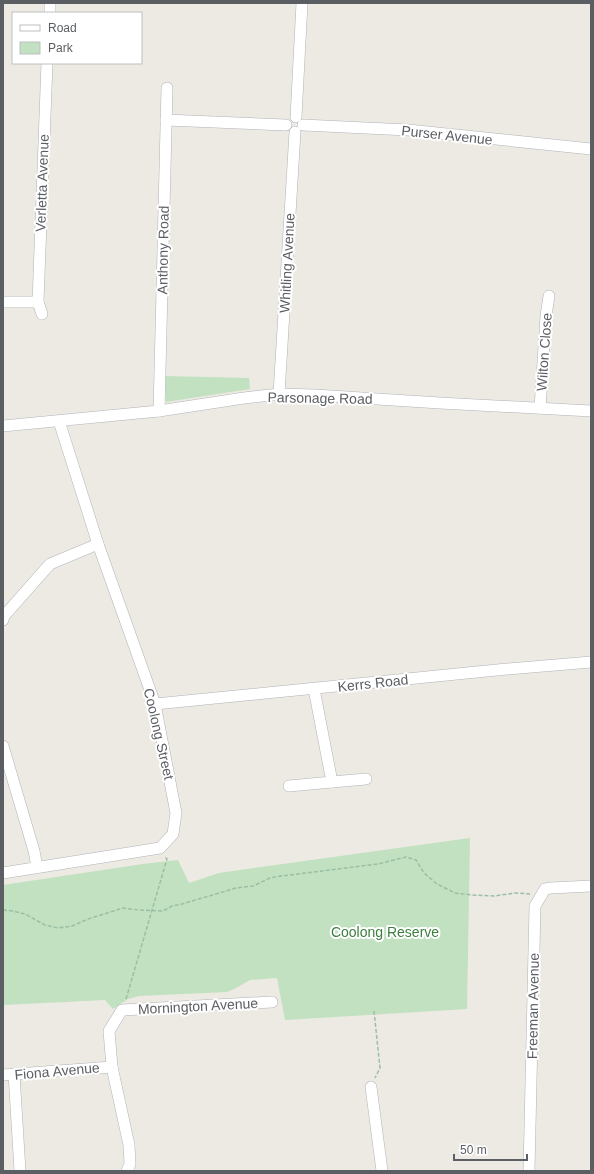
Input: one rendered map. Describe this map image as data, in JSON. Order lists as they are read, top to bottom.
{
  "streets": {
    "street": [
      "Purser Avenue",
      "Verletta Avenue",
      "Anthony Road",
      "Whitling Avenue",
      "Wilton Close",
      "Parsonage Road",
      "Kerrs Road",
      "Coolong Street",
      "Mornington Avenue",
      "Freeman Avenue",
      "Fiona Avenue"
    ]
  },
  "crossings": [
    ["Purser Avenue", "Whitling Avenue"],
    ["Anthony Road", "Parsonage Road"],
    ["Whitling Avenue", "Parsonage Road"],
    ["Wilton Close", "Parsonage Road"],
    ["Parsonage Road", "Coolong Street"],
    ["Kerrs Road", "Coolong Street"],
    ["Mornington Avenue", "Fiona Avenue"]
  ],
  "parks": ["Coolong Reserve"],
  "legend": ["Road", "Park"],
  "scale_bar": "50 m"
}
